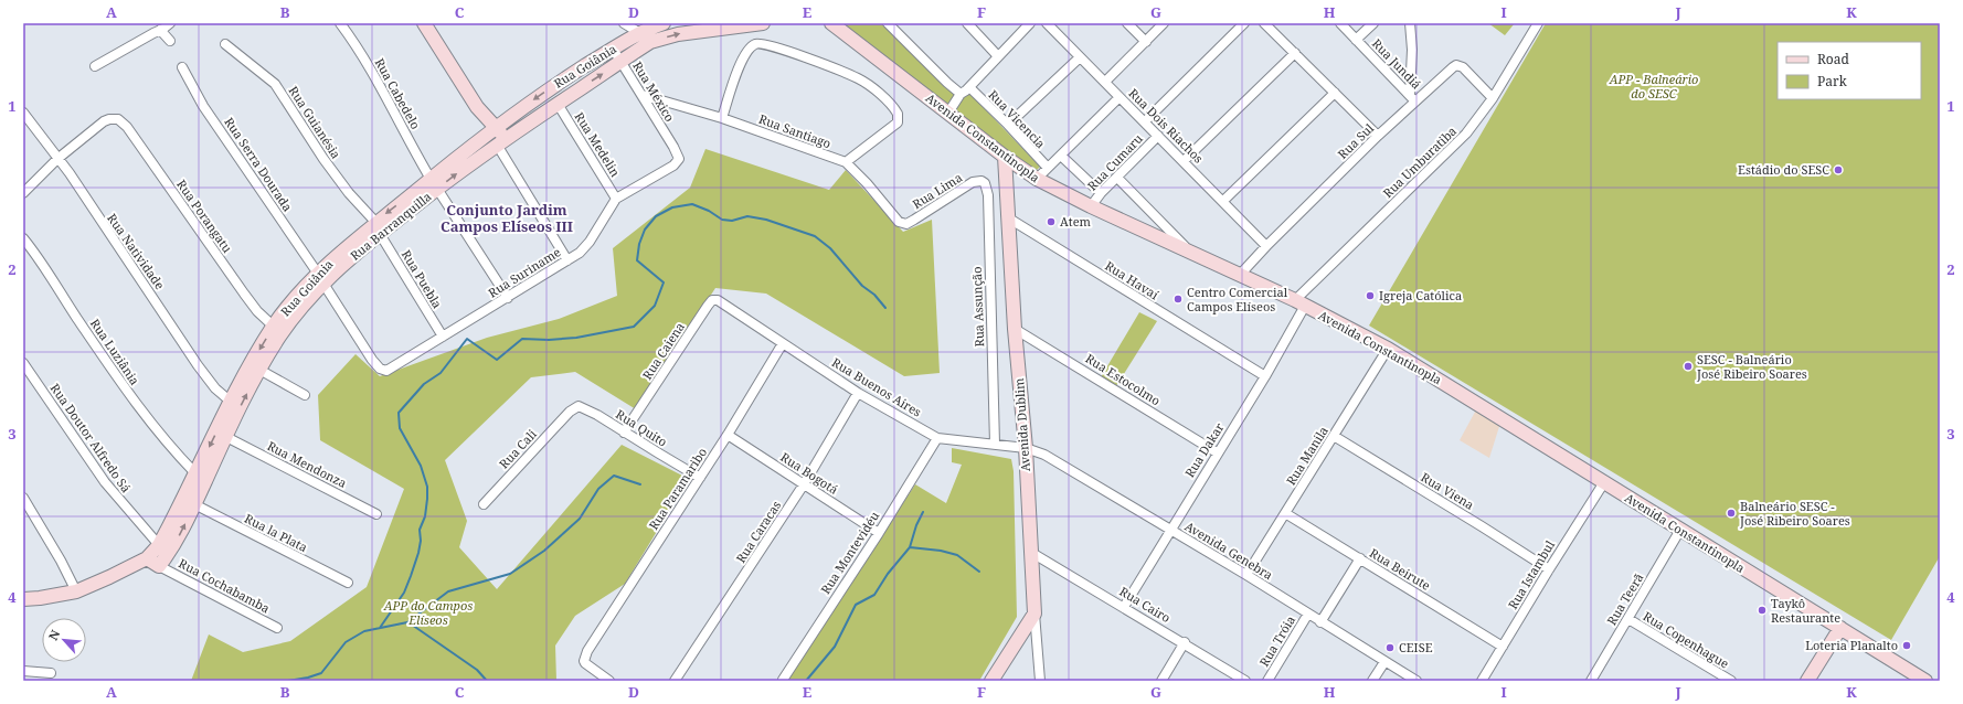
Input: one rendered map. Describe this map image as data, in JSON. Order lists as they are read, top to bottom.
{
  "streets": {
    "street": [
      "Rua Jundiá",
      "Rua Goiânia",
      "Rua México",
      "Rua Cabedelo",
      "Rua Vicencia",
      "Rua Guianésia",
      "Rua Dois Riachos",
      "Rua Santiago",
      "Avenida Constantinopla",
      "Rua Sul",
      "Rua Medelin",
      "Rua Cumaru",
      "Rua Umburatiba",
      "Rua Serra Dourada",
      "Rua Lima",
      "Rua Porangatu",
      "Rua Barranquilla",
      "Rua Natividade",
      "Rua Suriname",
      "Rua Puebla",
      "Rua Havaí",
      "Rua Assunção",
      "Rua Caiena",
      "Rua Luziânia",
      "Rua Estocolmo",
      "Rua Buenos Aires",
      "Avenida Dublim",
      "Rua Quito",
      "Rua Doutor Alfredo Sá",
      "Rua Cali",
      "Rua Dakar",
      "Rua Manila",
      "Rua Mendonza",
      "Rua Bogotá",
      "Rua Paramaribo",
      "Rua Viena",
      "Rua Caracas",
      "Rua la Plata",
      "Avenida Genebra",
      "Rua Montevidéu",
      "Rua Beirute",
      "Rua Istambul",
      "Rua Cochabamba",
      "Rua Teerã",
      "Rua Cairo",
      "Rua Copenhague",
      "Rua Tróia"
    ]
  },
  "crossings": [
    ["Rua Jundiá", "Rua Sul"],
    ["Rua Goiânia", "Rua México"],
    ["Rua Goiânia", "Rua Porangatu"],
    ["Rua Goiânia", "Rua Barranquilla"],
    ["Rua Goiânia", "Rua Natividade"],
    ["Rua Goiânia", "Rua Luziânia"],
    ["Rua Goiânia", "Rua Doutor Alfredo Sá"],
    ["Rua México", "Rua Santiago"],
    ["Rua México", "Rua Barranquilla"],
    ["Rua México", "Rua Suriname"],
    ["Rua Cabedelo", "Rua Barranquilla"],
    ["Rua Cabedelo", "Rua Suriname"],
    ["Rua Guianésia", "Rua Barranquilla"],
    ["Rua Guianésia", "Rua Puebla"],
    ["Rua Dois Riachos", "Rua Sul"],
    ["Rua Dois Riachos", "Rua Cumaru"],
    ["Rua Santiago", "Rua Lima"],
    ["Avenida Constantinopla", "Rua Sul"],
    ["Avenida Constantinopla", "Rua Cumaru"],
    ["Avenida Constantinopla", "Rua Umburatiba"],
    ["Avenida Constantinopla", "Avenida Dublim"],
    ["Avenida Constantinopla", "Rua Dakar"],
    ["Avenida Constantinopla", "Rua Manila"],
    ["Avenida Constantinopla", "Rua Istambul"],
    ["Avenida Constantinopla", "Rua Teerã"],
    ["Rua Sul", "Rua Umburatiba"],
    ["Rua Medelin", "Rua Barranquilla"],
    ["Rua Medelin", "Rua Suriname"],
    ["Rua Umburatiba", "Rua Dakar"],
    ["Rua Serra Dourada", "Rua Barranquilla"],
    ["Rua Serra Dourada", "Rua Suriname"],
    ["Rua Lima", "Rua Assunção"],
    ["Rua Porangatu", "Rua Barranquilla"],
    ["Rua Porangatu", "Rua Natividade"],
    ["Rua Barranquilla", "Rua Puebla"],
    ["Rua Barranquilla", "Rua Mendonza"],
    ["Rua Barranquilla", "Rua la Plata"],
    ["Rua Barranquilla", "Rua Cochabamba"],
    ["Rua Suriname", "Rua Puebla"],
    ["Rua Havaí", "Avenida Dublim"],
    ["Rua Havaí", "Rua Dakar"],
    ["Rua Assunção", "Rua Buenos Aires"],
    ["Rua Caiena", "Rua Buenos Aires"],
    ["Rua Caiena", "Rua Quito"],
    ["Rua Estocolmo", "Avenida Dublim"],
    ["Rua Estocolmo", "Rua Dakar"],
    ["Rua Buenos Aires", "Avenida Dublim"],
    ["Rua Buenos Aires", "Rua Paramaribo"],
    ["Rua Buenos Aires", "Rua Caracas"],
    ["Rua Buenos Aires", "Avenida Genebra"],
    ["Rua Buenos Aires", "Rua Montevidéu"],
    ["Avenida Dublim", "Avenida Genebra"],
    ["Avenida Dublim", "Rua Cairo"],
    ["Rua Quito", "Rua Cali"],
    ["Rua Quito", "Rua Paramaribo"],
    ["Rua Dakar", "Avenida Genebra"],
    ["Rua Dakar", "Rua Cairo"],
    ["Rua Manila", "Rua Viena"],
    ["Rua Manila", "Avenida Genebra"],
    ["Rua Manila", "Rua Beirute"],
    ["Rua Bogotá", "Rua Paramaribo"],
    ["Rua Bogotá", "Rua Caracas"],
    ["Rua Bogotá", "Rua Montevidéu"],
    ["Rua Viena", "Rua Istambul"],
    ["Avenida Genebra", "Rua Tróia"],
    ["Rua Beirute", "Rua Istambul"],
    ["Rua Teerã", "Rua Copenhague"]
  ],
  "districts": ["Conjunto Jardim Campos Elíseos III"],
  "parks": ["APP - Balneário do SESC", "APP do Campos Elíseos"],
  "places": [
    "Estádio do SESC",
    "Atem",
    "Igreja Católica",
    "Centro Comercial Campos Elíseos",
    "SESC - Balneário José Ribeiro Soares",
    "Balneário SESC - José Ribeiro Soares",
    "Taykô Restaurante",
    "Loteria Planalto",
    "CEISE"
  ],
  "legend": ["Road", "Park"],
  "north": "top left",
  "grid": {
    "columns": [
      "A",
      "B",
      "C",
      "D",
      "E",
      "F",
      "G",
      "H",
      "I",
      "J",
      "K"
    ],
    "rows": [
      "1",
      "2",
      "3",
      "4"
    ]
  }
}
